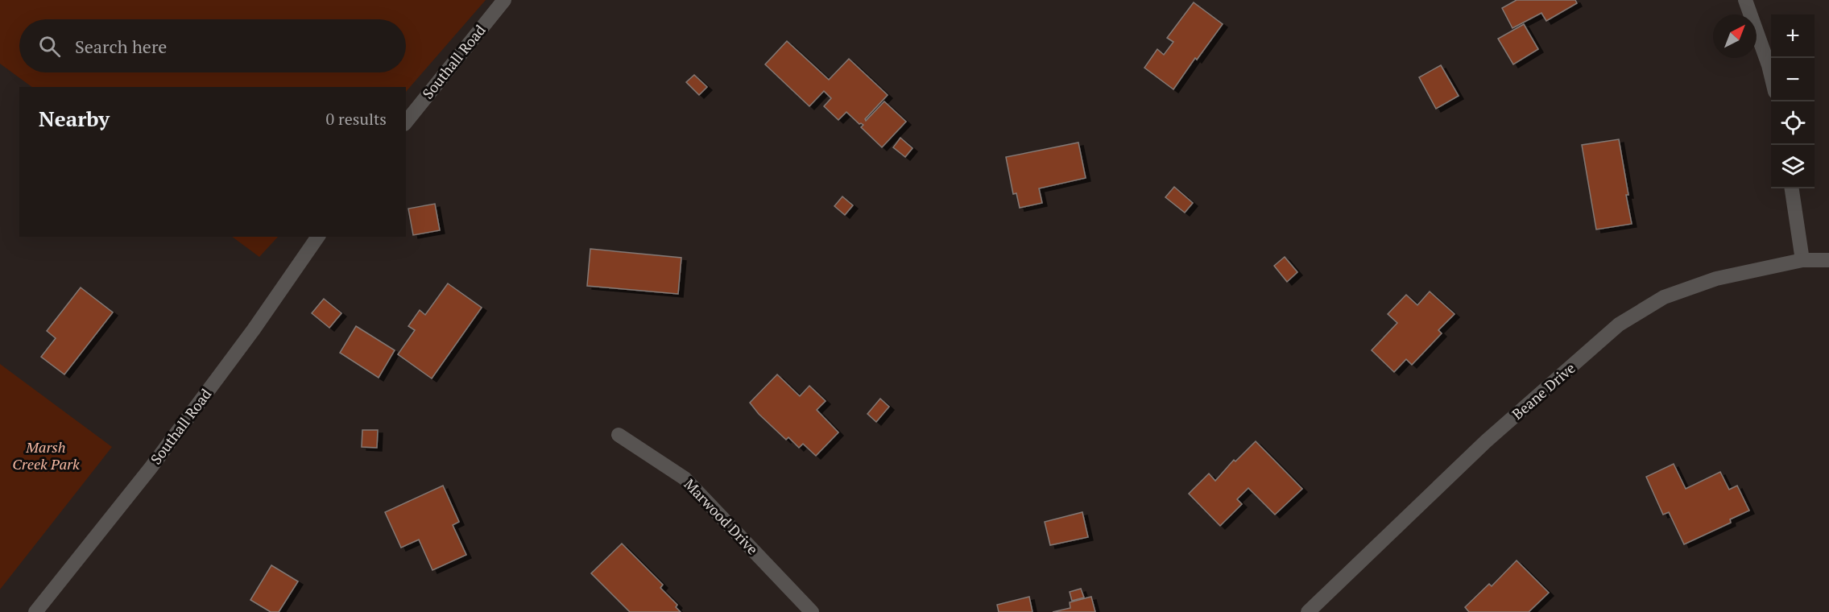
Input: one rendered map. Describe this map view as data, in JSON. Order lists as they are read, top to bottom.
{
  "streets": {
    "street": ["Southall Road", "Beane Drive", "Marwood Drive"]
  },
  "parks": ["Marsh Creek Park"],
  "north": "top right",
  "page": {
    "map_buttons": ["+", "−"],
    "search": "Search here",
    "heading": ["Nearby", "0 results"]
  }
}
